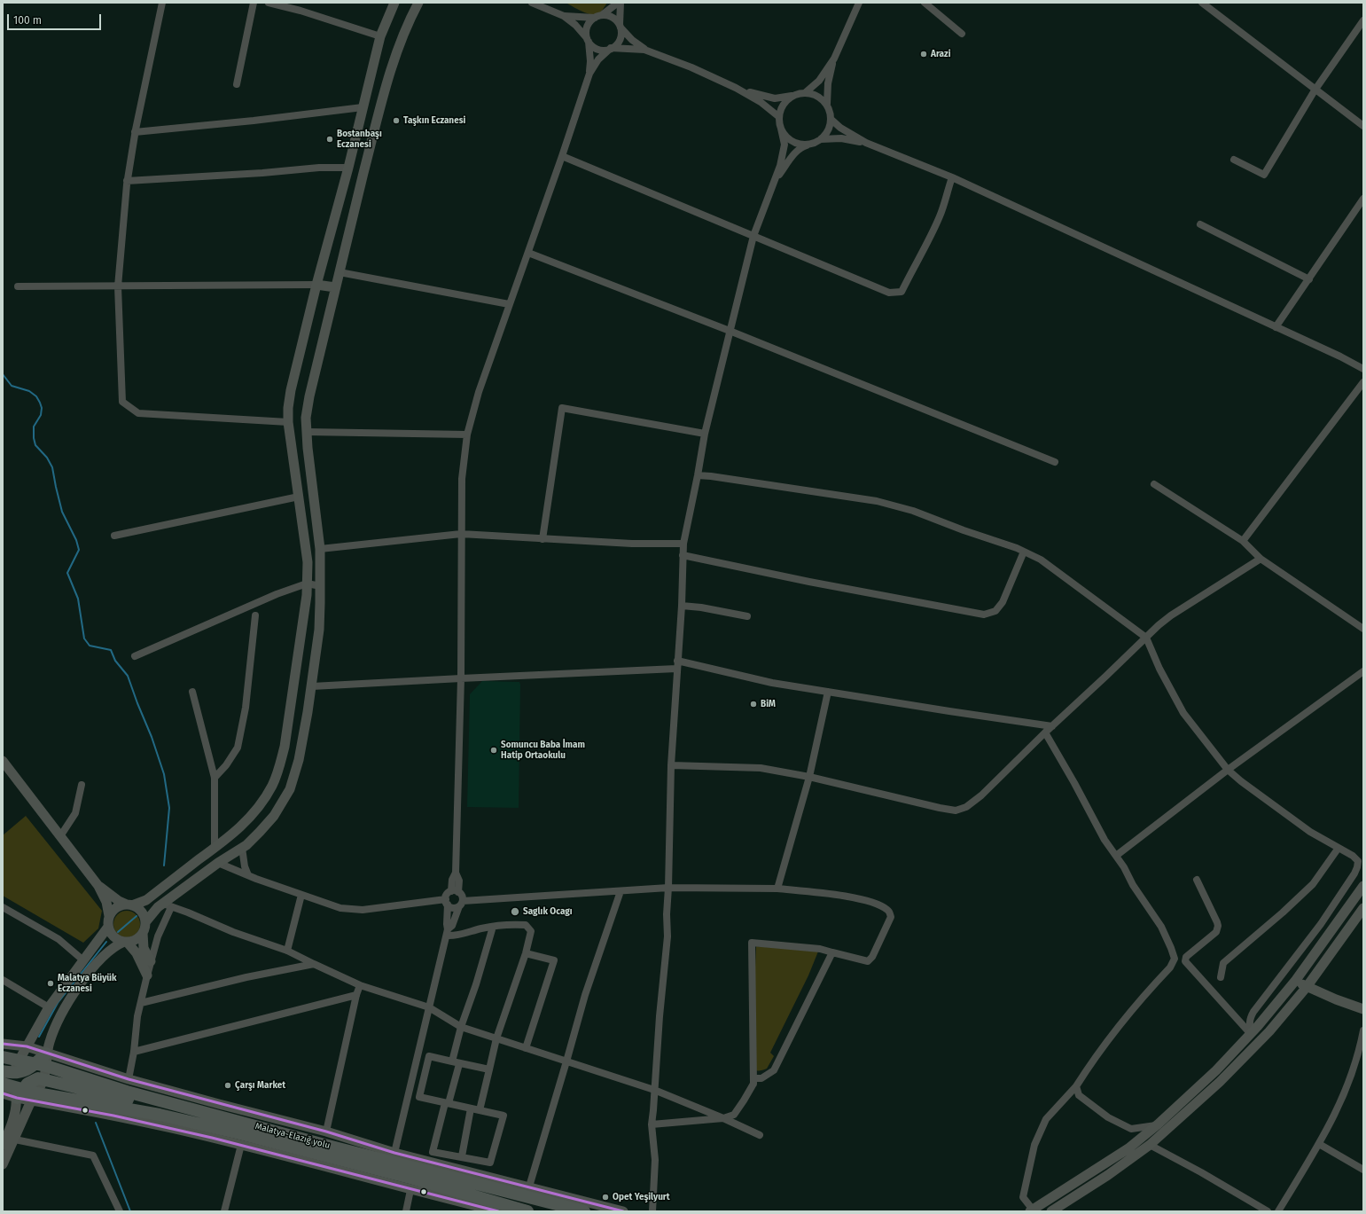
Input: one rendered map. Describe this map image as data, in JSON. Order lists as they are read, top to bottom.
{
  "streets": {
    "highway": ["Malatya-Elazığ yolu"]
  },
  "places": [
    "Arazi",
    "Taşkın Eczanesi",
    "Bostanbaşı Eczanesi",
    "BiM",
    "Somuncu Baba İmam Hatip Ortaokulu",
    "Saglık Ocagı",
    "Malatya Büyük Eczanesi",
    "Çarşı Market",
    "Opet Yeşilyurt"
  ],
  "scale_bar": "100 m"
}
